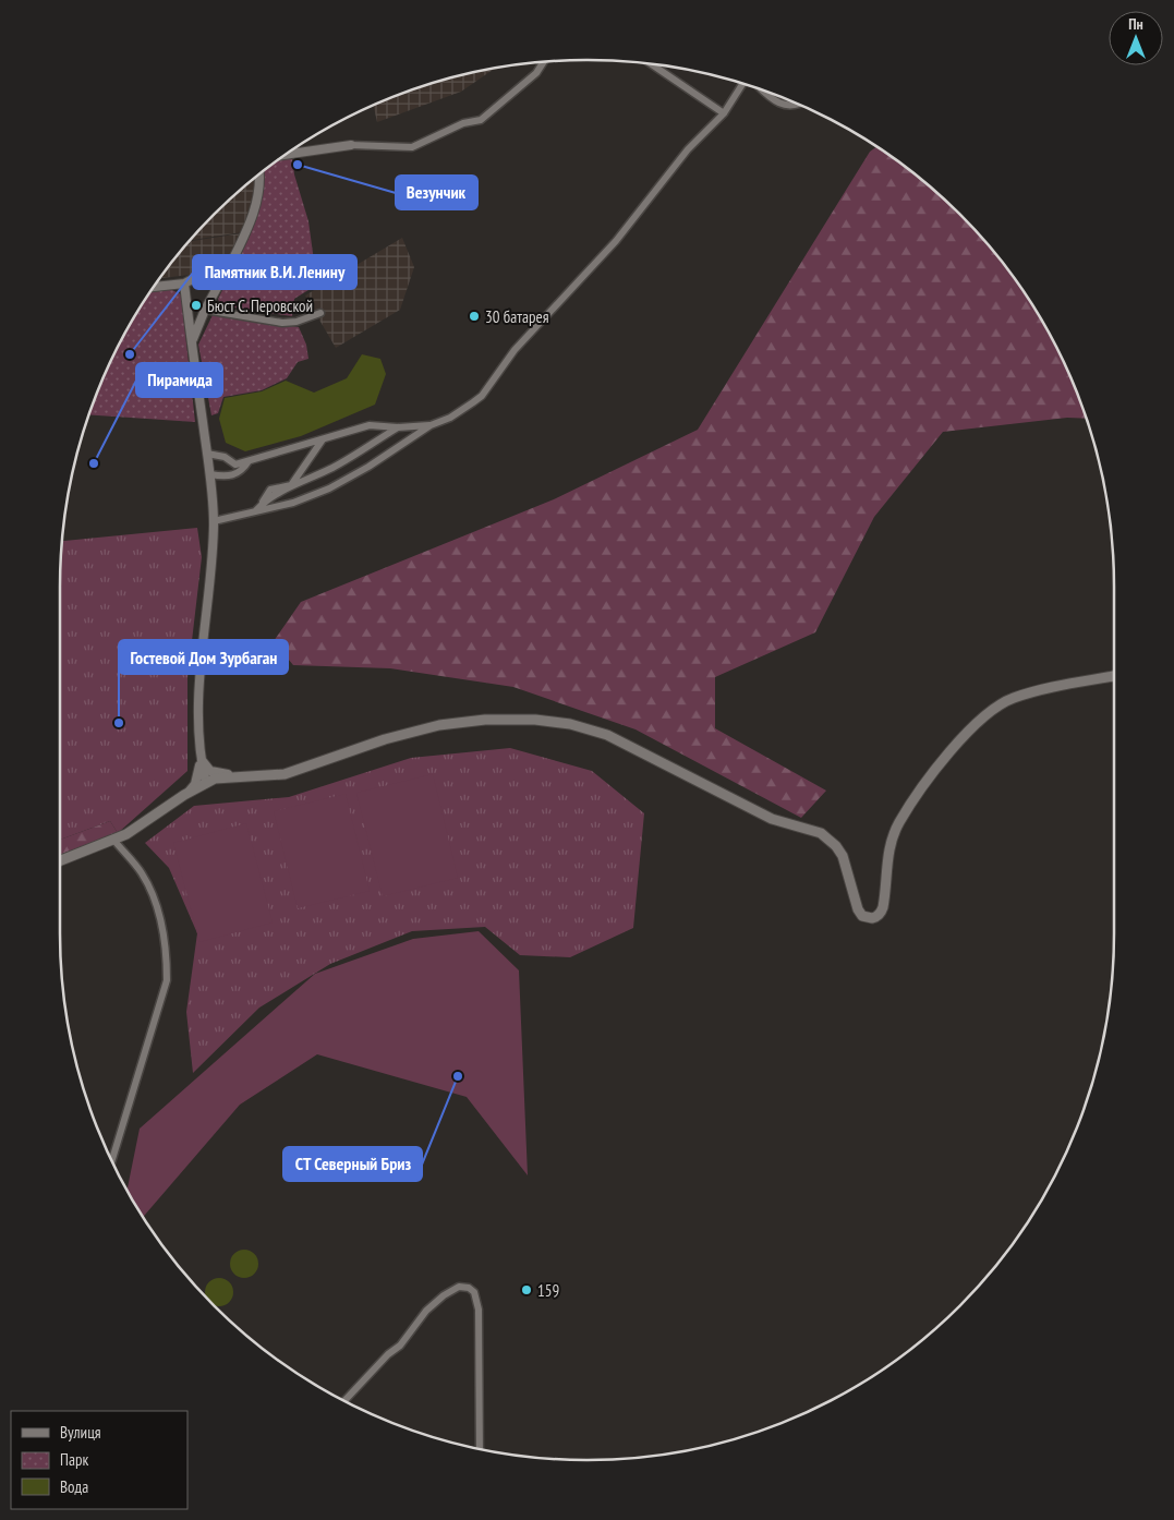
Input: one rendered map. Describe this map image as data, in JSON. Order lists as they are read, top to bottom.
{
  "places": [
    "Везунчик",
    "Бюст С. Перовской",
    "30 батарея",
    "Памятник В.И. Ленину",
    "Пирамида",
    "Гостевой Дом Зурбаган",
    "СТ Северный Бриз",
    "159"
  ],
  "legend": ["Вулиця", "Парк", "Вода"],
  "north": "top"
}
